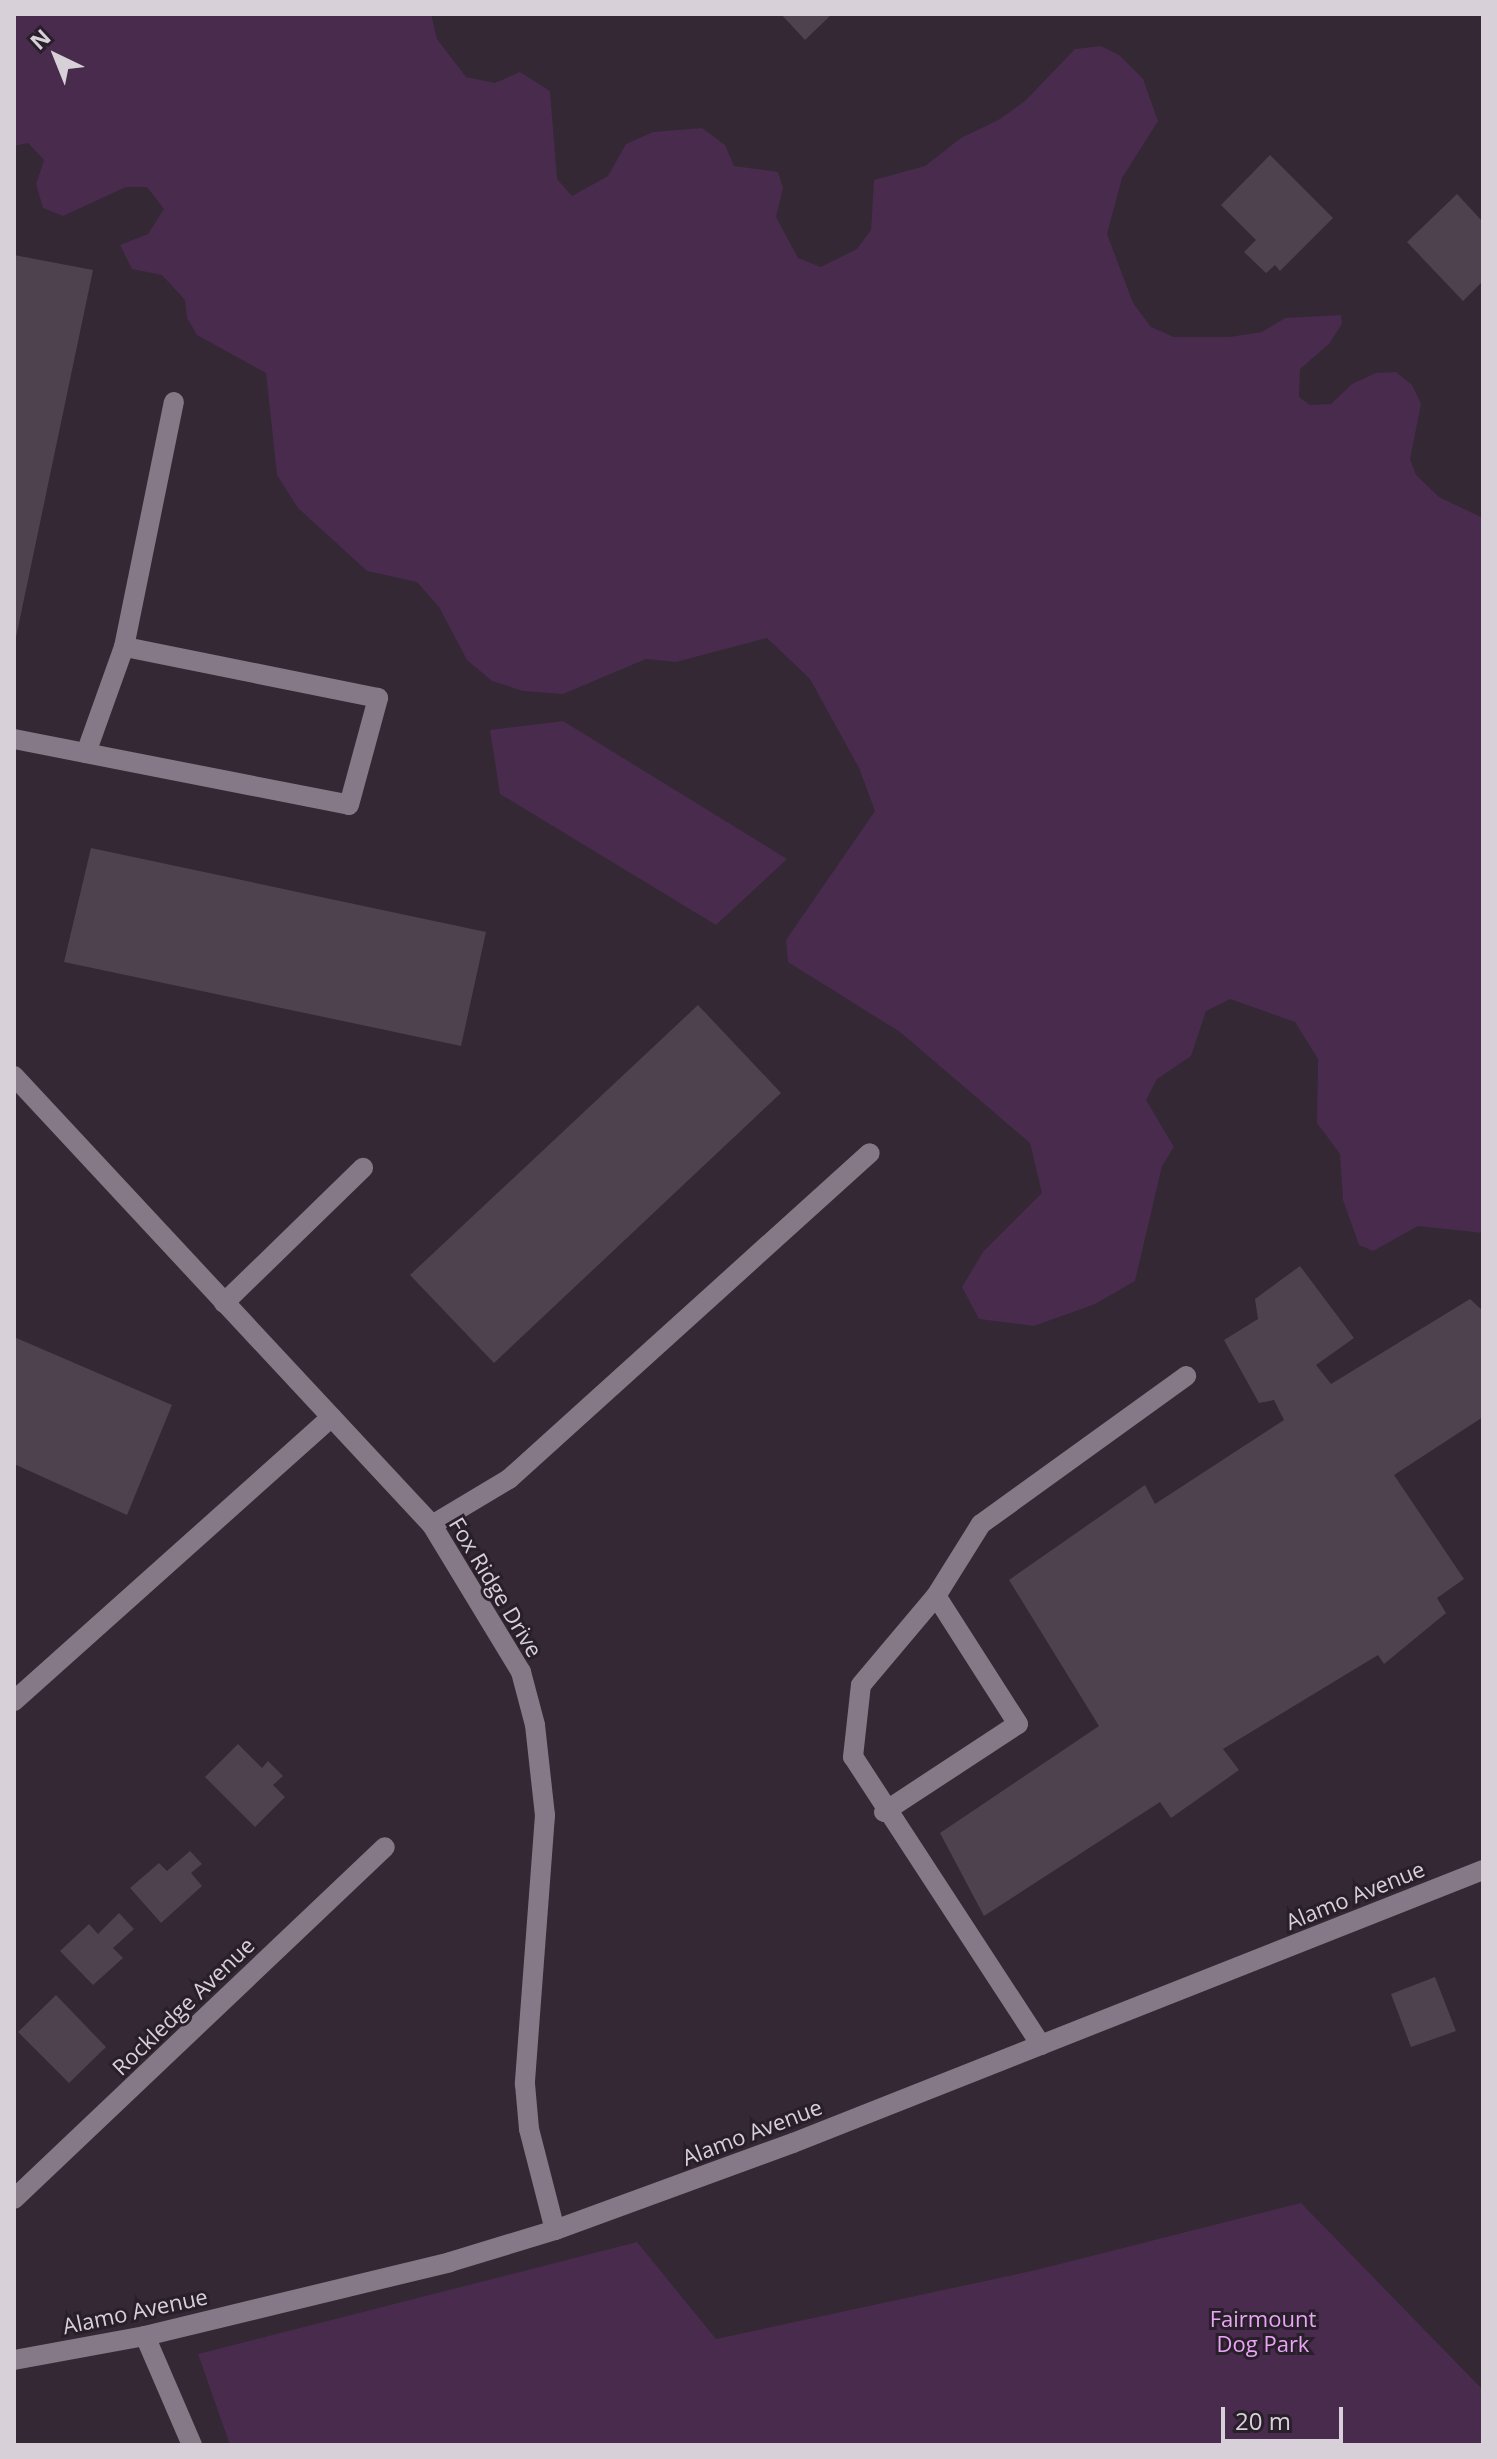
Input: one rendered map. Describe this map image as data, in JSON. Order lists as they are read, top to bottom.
{
  "streets": {
    "street": ["Fox Ridge Drive", "Alamo Avenue", "Rockledge Avenue"]
  },
  "crossings": [
    ["Fox Ridge Drive", "Alamo Avenue"]
  ],
  "parks": ["Fairmount Dog Park"],
  "scale_bar": "20 m",
  "north": "top left"
}
